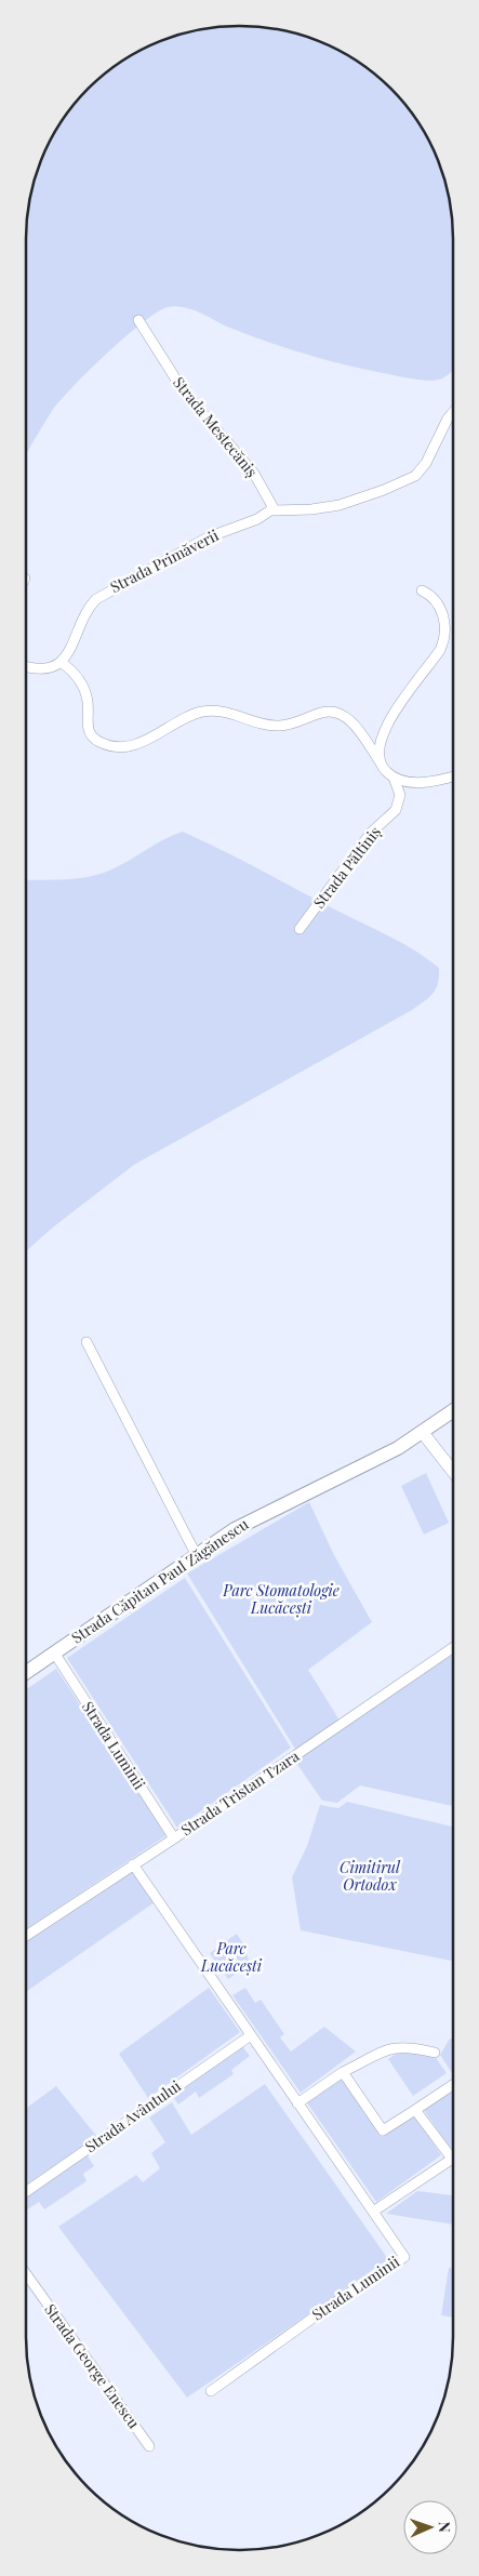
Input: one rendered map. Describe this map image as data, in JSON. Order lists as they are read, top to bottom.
{
  "streets": {
    "main road": ["Strada Căpitan Paul Zăgănescu"],
    "street": [
      "Strada Mestecăniș",
      "Strada Primăverii",
      "Strada Păltiniș",
      "Strada Luminii",
      "Strada Tristan Tzara",
      "Strada Avântului",
      "Strada George Enescu"
    ]
  },
  "crossings": [
    ["Strada Mestecăniș", "Strada Primăverii"],
    ["Strada Căpitan Paul Zăgănescu", "Strada Luminii"],
    ["Strada Luminii", "Strada Tristan Tzara"],
    ["Strada Luminii", "Strada Avântului"]
  ],
  "parks": ["Parc Stomatologie Lucăcești", "Cimitirul Ortodox", "Parc Lucăcești"],
  "north": "right"
}
